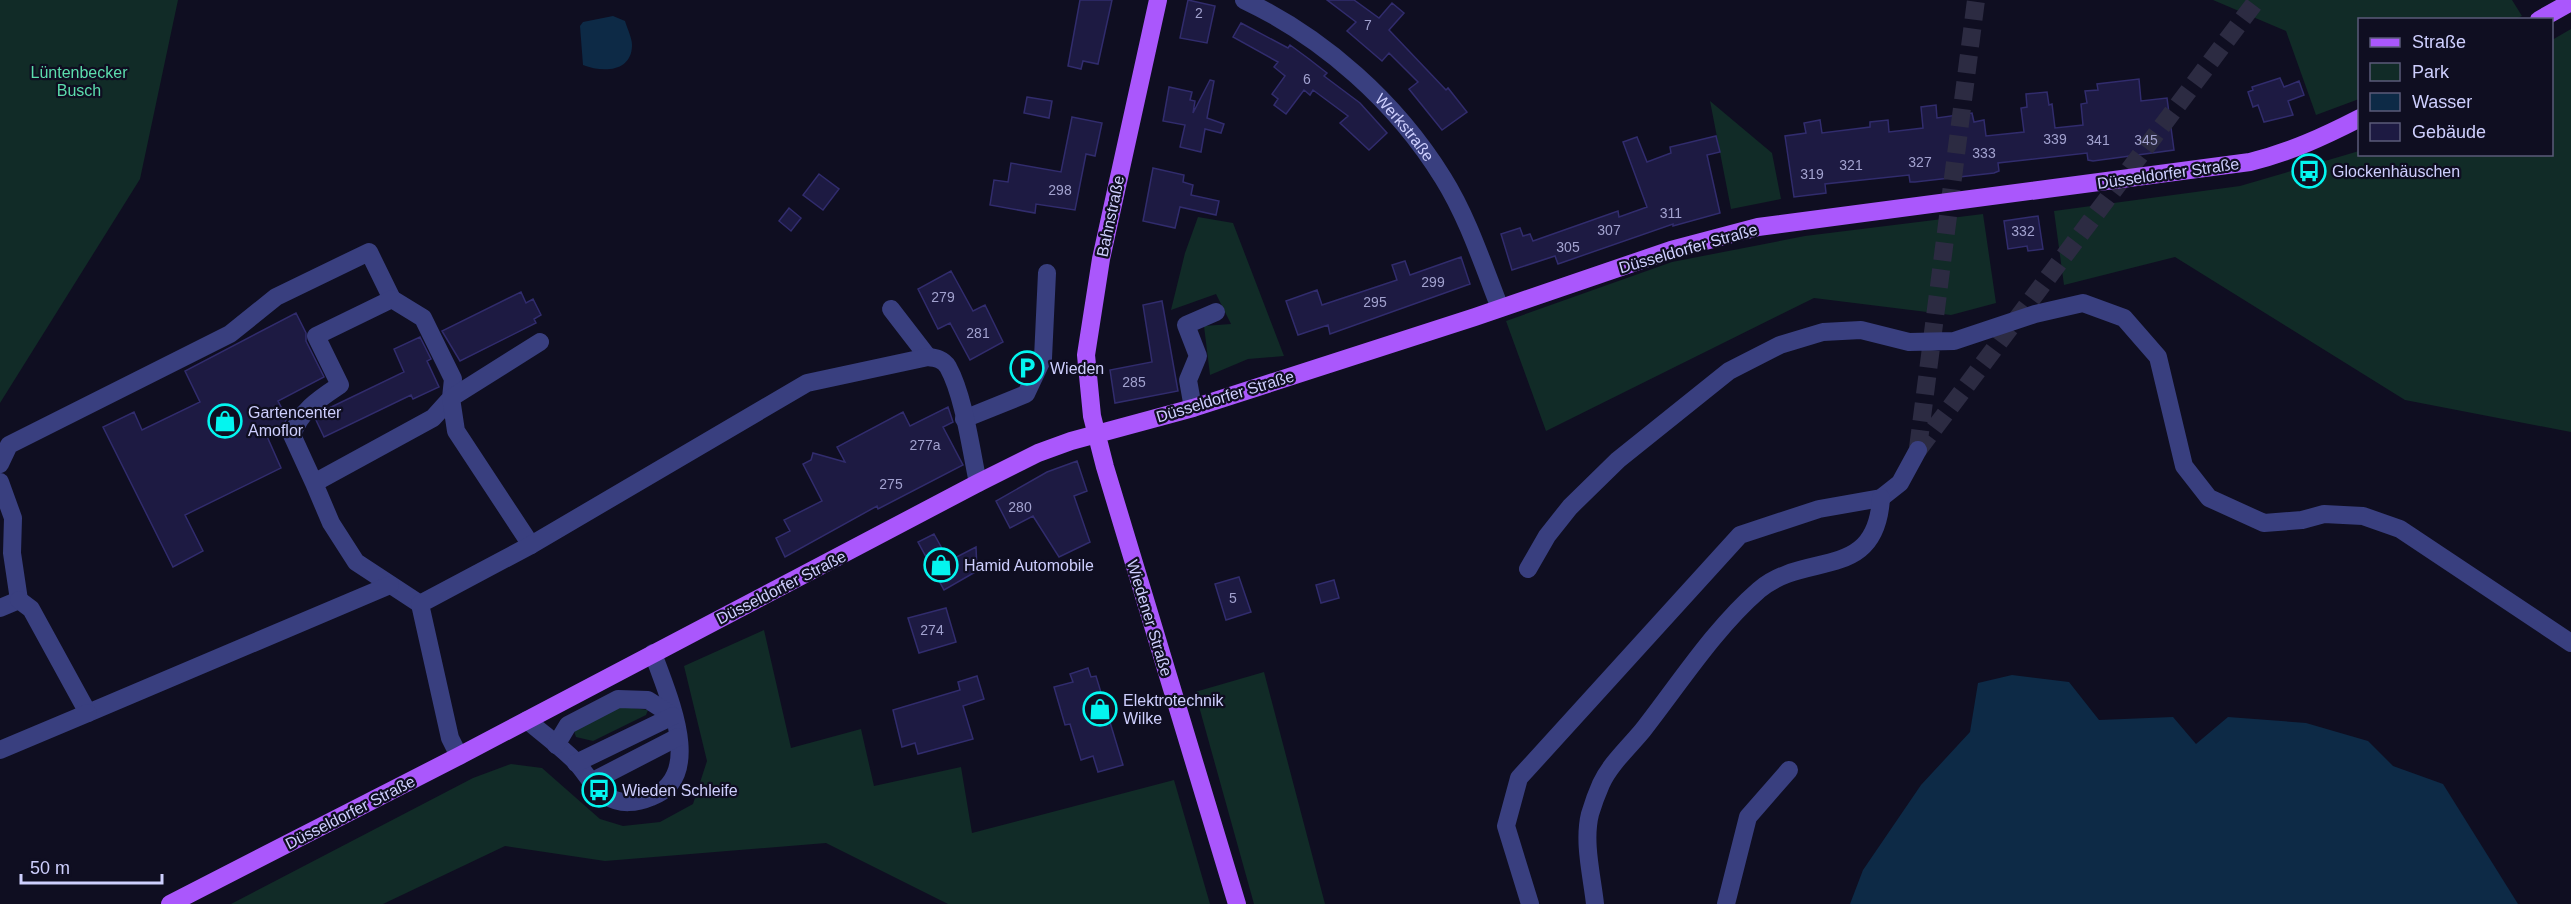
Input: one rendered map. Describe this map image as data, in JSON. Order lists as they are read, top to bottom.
{
  "streets": {
    "main road": ["Düsseldorfer Straße", "Bahnstraße", "Wiedener Straße"],
    "street": ["Werkstraße"]
  },
  "crossings": [
    ["Werkstraße", "Düsseldorfer Straße"],
    ["Düsseldorfer Straße", "Bahnstraße"],
    ["Düsseldorfer Straße", "Wiedener Straße"],
    ["Bahnstraße", "Wiedener Straße"]
  ],
  "parks": ["Lüntenbecker Busch"],
  "places": {
    "bus stop": ["Glockenhäuschen", "Wieden Schleife"],
    "parking": ["Wieden"],
    "shop": ["Gartencenter Amoflor", "Hamid Automobile", "Elektrotechnik Wilke"]
  },
  "house_numbers": [
    "2",
    "7",
    "6",
    "339",
    "341",
    "345",
    "333",
    "327",
    "321",
    "319",
    "298",
    "311",
    "307",
    "332",
    "305",
    "299",
    "279",
    "295",
    "281",
    "285",
    "277a",
    "275",
    "280",
    "5",
    "274"
  ],
  "legend": [
    "Straße",
    "Park",
    "Wasser",
    "Gebäude"
  ],
  "scale_bar": "50 m"
}
